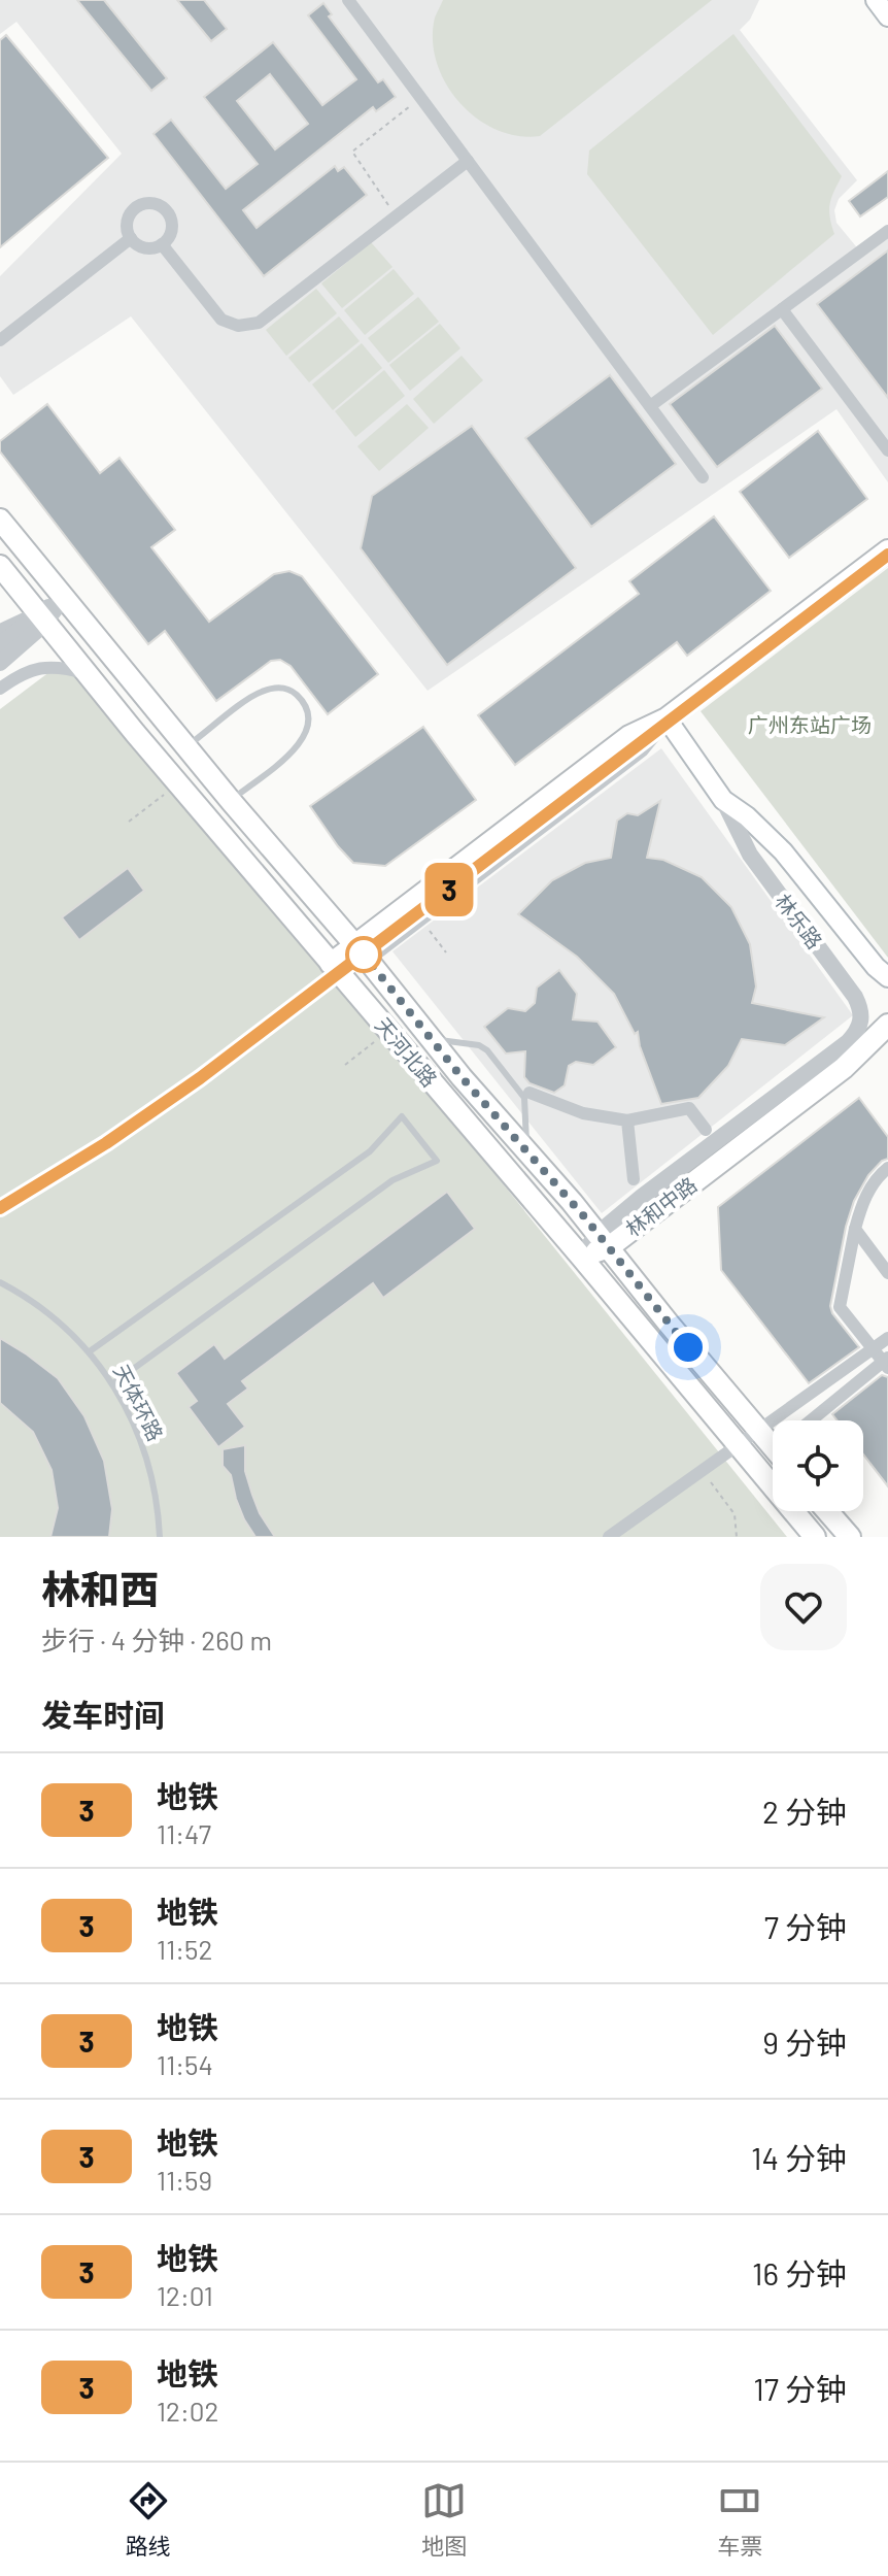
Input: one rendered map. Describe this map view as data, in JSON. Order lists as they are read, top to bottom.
{
  "streets": {
    "main road": ["林乐路", "天河北路", "林和中路"],
    "lane": ["天体环路"]
  },
  "crossings": [
    ["林乐路", "林和中路"],
    ["天河北路", "林和中路"]
  ],
  "parks": ["广州东站广场"],
  "lines": ["metro line 3"],
  "page": {
    "on_map": "3",
    "heading": [
      ["林和西", "步行 · 4 分钟 · 260 m"],
      "发车时间"
    ],
    "list": [
      {
        "mark": "3",
        "name": "地铁",
        "note": "11:47",
        "value": "2 分钟"
      },
      {
        "mark": "3",
        "name": "地铁",
        "note": "11:52",
        "value": "7 分钟"
      },
      {
        "mark": "3",
        "name": "地铁",
        "note": "11:54",
        "value": "9 分钟"
      },
      {
        "mark": "3",
        "name": "地铁",
        "note": "11:59",
        "value": "14 分钟"
      },
      {
        "mark": "3",
        "name": "地铁",
        "note": "12:01",
        "value": "16 分钟"
      },
      {
        "mark": "3",
        "name": "地铁",
        "note": "12:02",
        "value": "17 分钟"
      }
    ],
    "tabs": ["路线", "地图", "车票"]
  }
}
